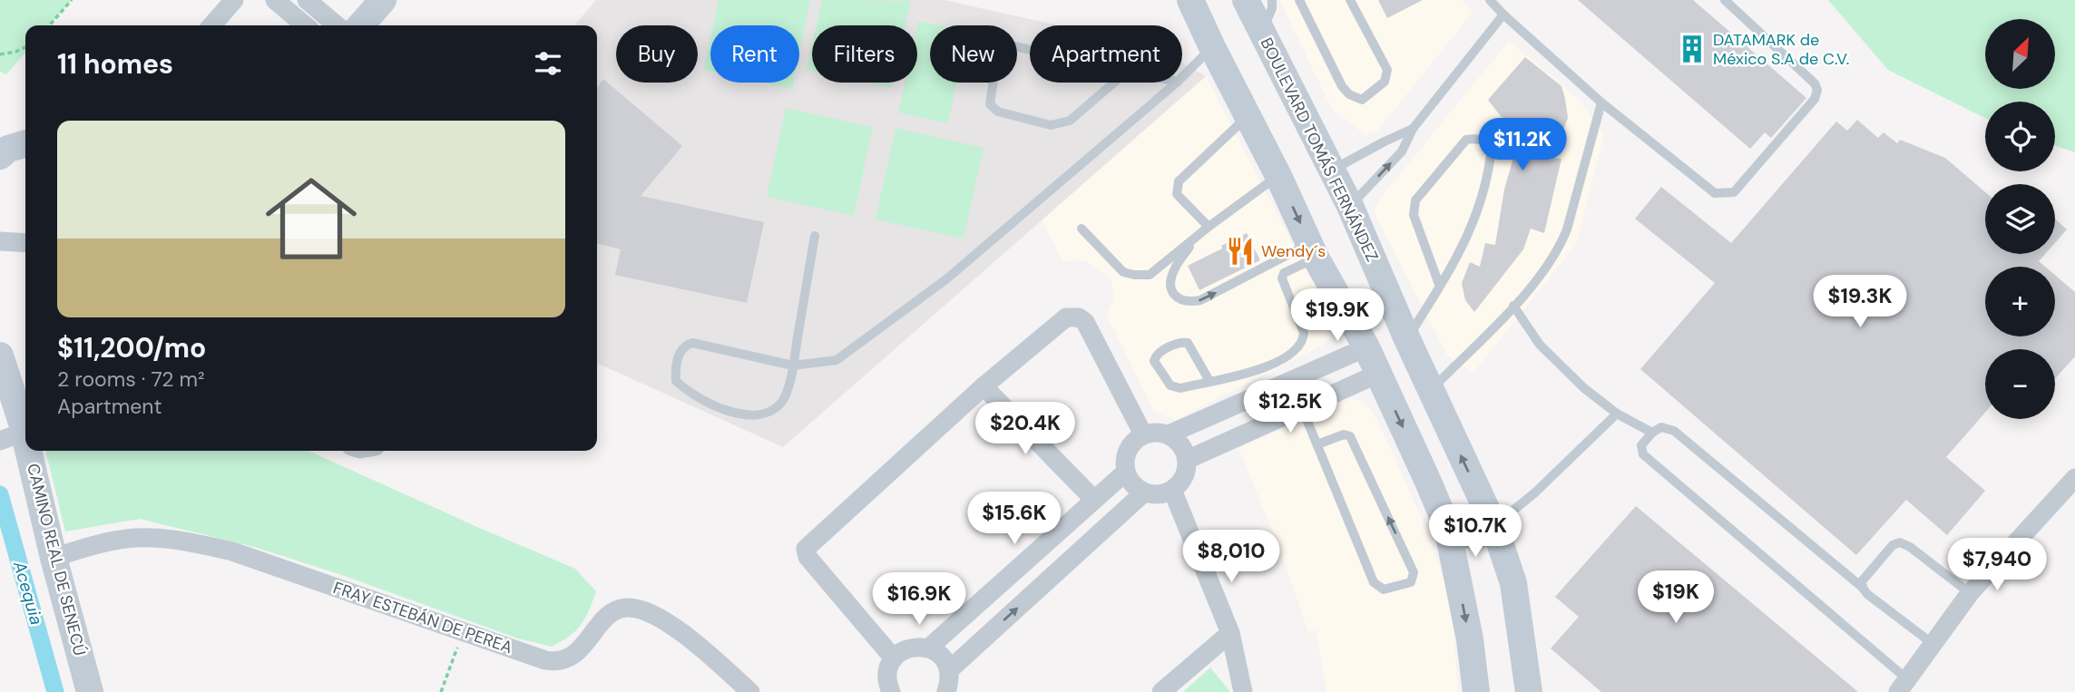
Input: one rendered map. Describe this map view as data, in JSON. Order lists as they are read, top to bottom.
{
  "streets": {
    "main road": ["BOULEVARD TOMÁS FERNÁNDEZ", "CAMINO REAL DE SENECÚ"],
    "street": ["FRAY ESTEBÁN DE PEREA"]
  },
  "crossings": [
    ["CAMINO REAL DE SENECÚ", "FRAY ESTEBÁN DE PEREA"]
  ],
  "water": ["Acequia"],
  "places": {
    "building": ["DATAMARK de México S.A de C.V."],
    "restaurant": ["Wendy´s"]
  },
  "north": "top right",
  "page": {
    "map_buttons": ["+", "−"],
    "chip": [
      "Buy",
      "Rent",
      "Filters",
      "New",
      "Apartment"
    ],
    "heading": "11 homes",
    "list": [
      {
        "name": "$11,200/mo",
        "note": "2 rooms · 72 m² · Apartment"
      }
    ],
    "price": [
      "$11.2K",
      "$19.3K",
      "$19.9K",
      "$12.5K",
      "$20.4K",
      "$15.6K",
      "$10.7K",
      "$8,010",
      "$7,940",
      "$19K",
      "$16.9K"
    ]
  }
}
